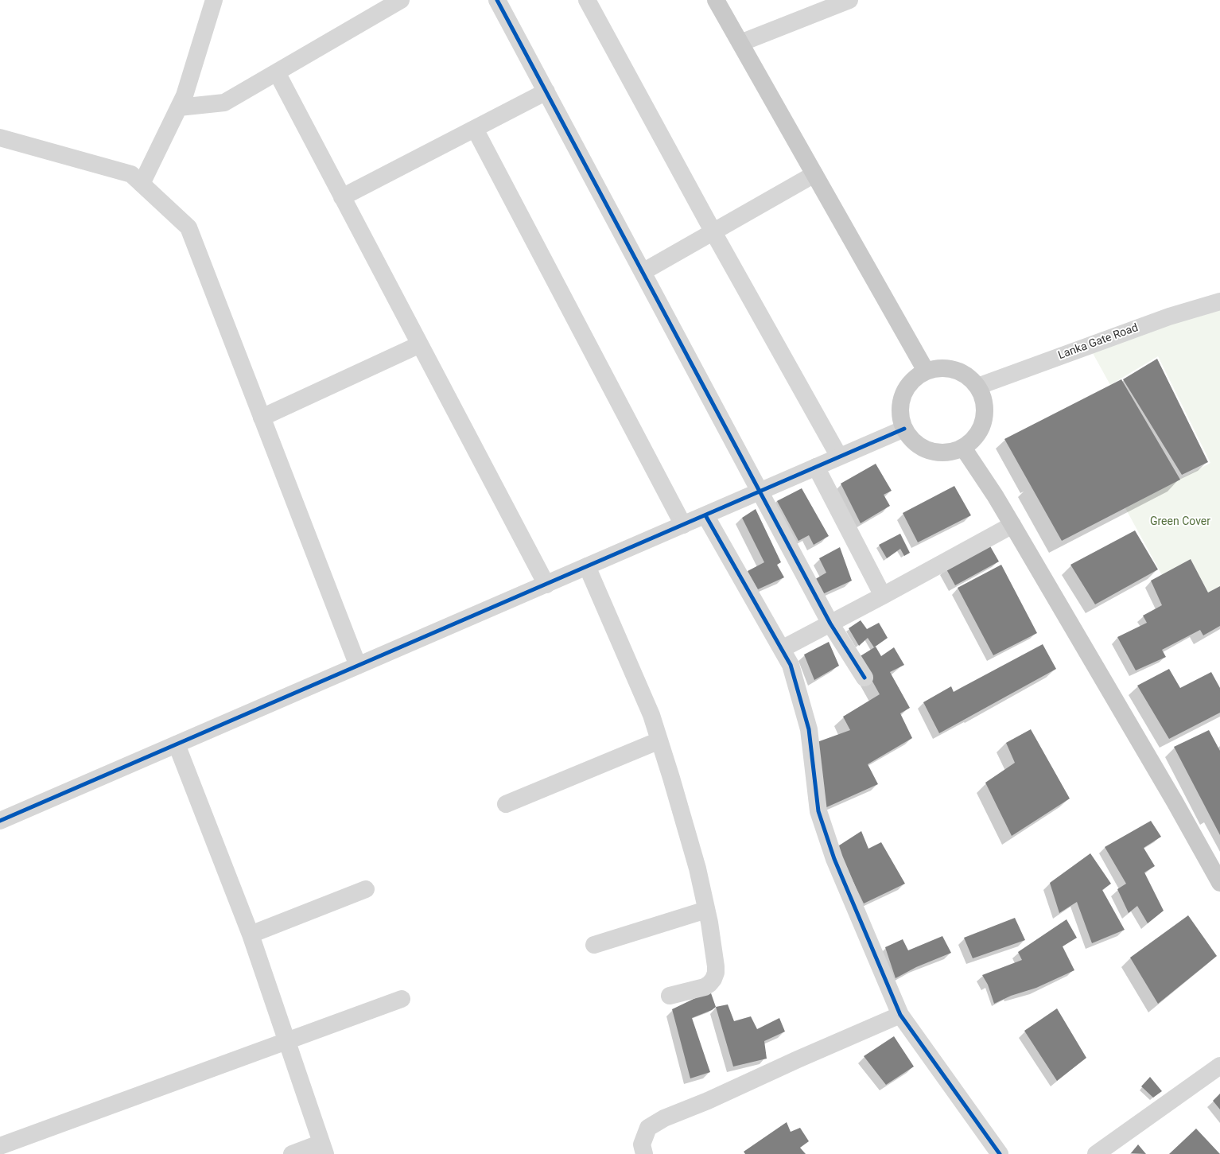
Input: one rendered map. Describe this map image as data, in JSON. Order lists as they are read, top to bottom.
{
  "streets": {
    "street": ["Lanka Gate Road"]
  },
  "parks": ["Green Cover"]
}
